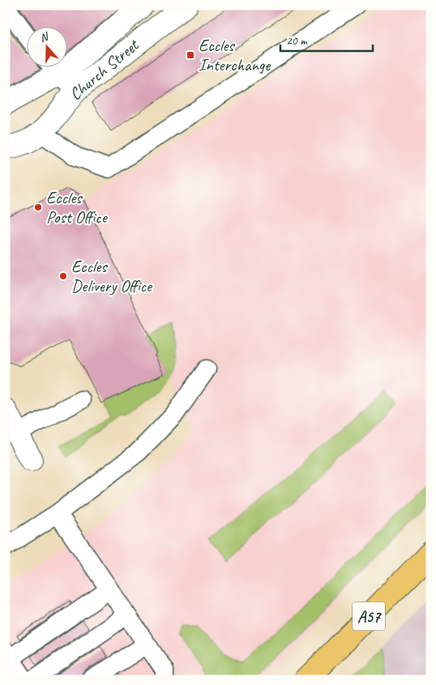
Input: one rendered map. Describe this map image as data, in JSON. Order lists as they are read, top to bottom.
{
  "streets": {
    "main road": ["A57"],
    "street": ["Church Street"]
  },
  "places": {
    "transit": ["Eccles Interchange"],
    "other": ["Eccles Post Office", "Eccles Delivery Office"]
  },
  "scale_bar": "20 m",
  "north": "top"
}
